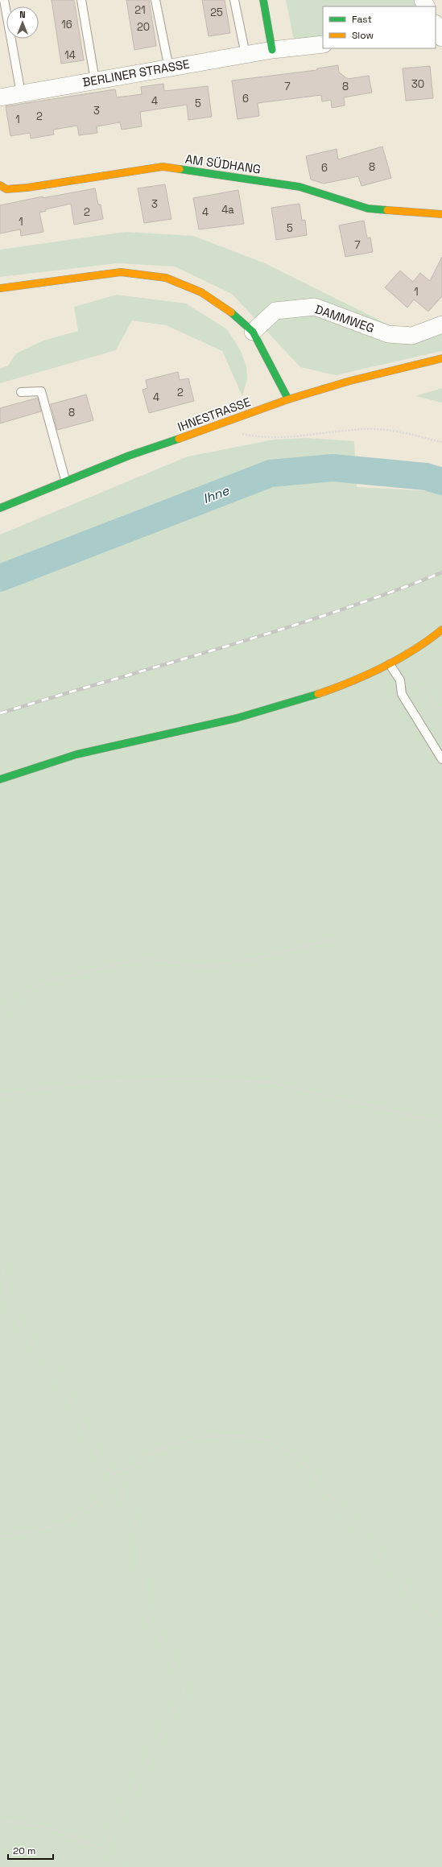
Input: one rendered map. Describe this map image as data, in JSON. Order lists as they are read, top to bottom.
{
  "streets": {
    "main road": ["AM SÜDHANG", "IHNESTRASSE"],
    "street": ["BERLINER STRASSE", "DAMMWEG"]
  },
  "water": ["Ihne"],
  "house_numbers": [
    "21",
    "25",
    "16",
    "20",
    "14",
    "30",
    "7",
    "8",
    "6",
    "4",
    "5",
    "3",
    "2",
    "1",
    "8",
    "6",
    "3",
    "4a",
    "2",
    "4",
    "1",
    "5",
    "7",
    "1",
    "2",
    "4",
    "8"
  ],
  "legend": ["Fast", "Slow"],
  "scale_bar": "20 m",
  "north": "top"
}
